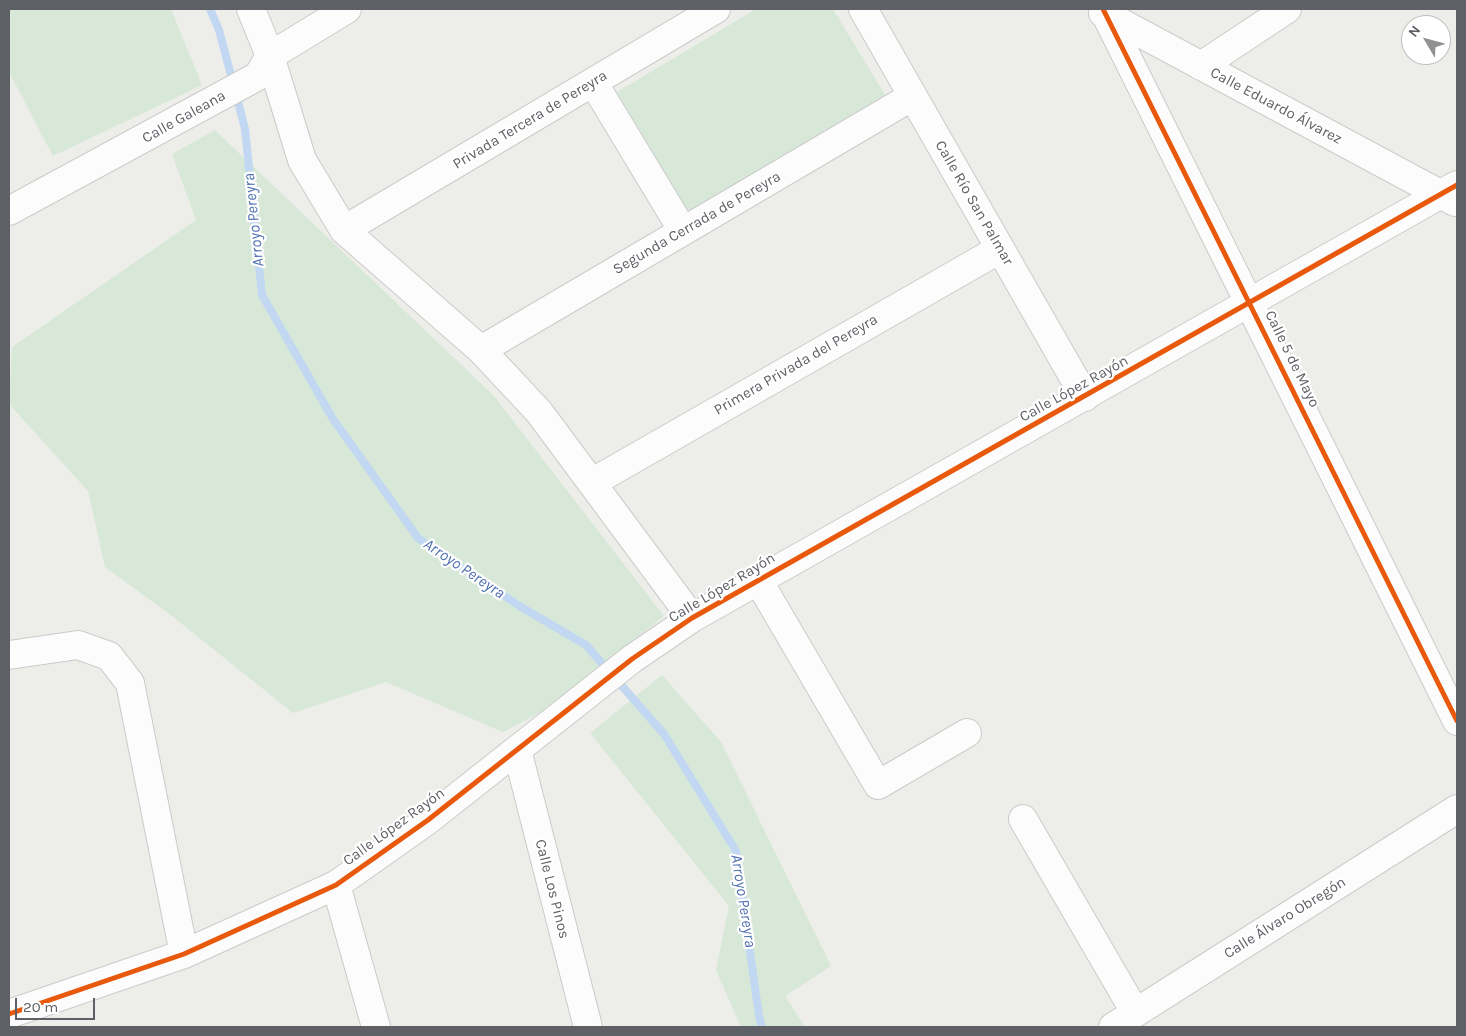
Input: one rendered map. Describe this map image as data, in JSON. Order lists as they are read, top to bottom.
{
  "streets": {
    "street": [
      "Calle Eduardo Álvarez",
      "Calle Galeana",
      "Privada Tercera de Pereyra",
      "Calle Río San Palmar",
      "Segunda Cerrada de Pereyra",
      "Calle 5 de Mayo",
      "Primera Privada del Pereyra",
      "Calle López Rayón",
      "Calle Los Pinos",
      "Calle Álvaro Obregón"
    ]
  },
  "crossings": [
    ["Calle Eduardo Álvarez", "Calle 5 de Mayo"],
    ["Calle Eduardo Álvarez", "Calle López Rayón"],
    ["Calle Río San Palmar", "Segunda Cerrada de Pereyra"],
    ["Calle Río San Palmar", "Primera Privada del Pereyra"],
    ["Calle Río San Palmar", "Calle López Rayón"],
    ["Calle 5 de Mayo", "Calle López Rayón"],
    ["Calle López Rayón", "Calle Los Pinos"]
  ],
  "water": ["Arroyo Pereyra"],
  "scale_bar": "20 m",
  "north": "top left"
}
